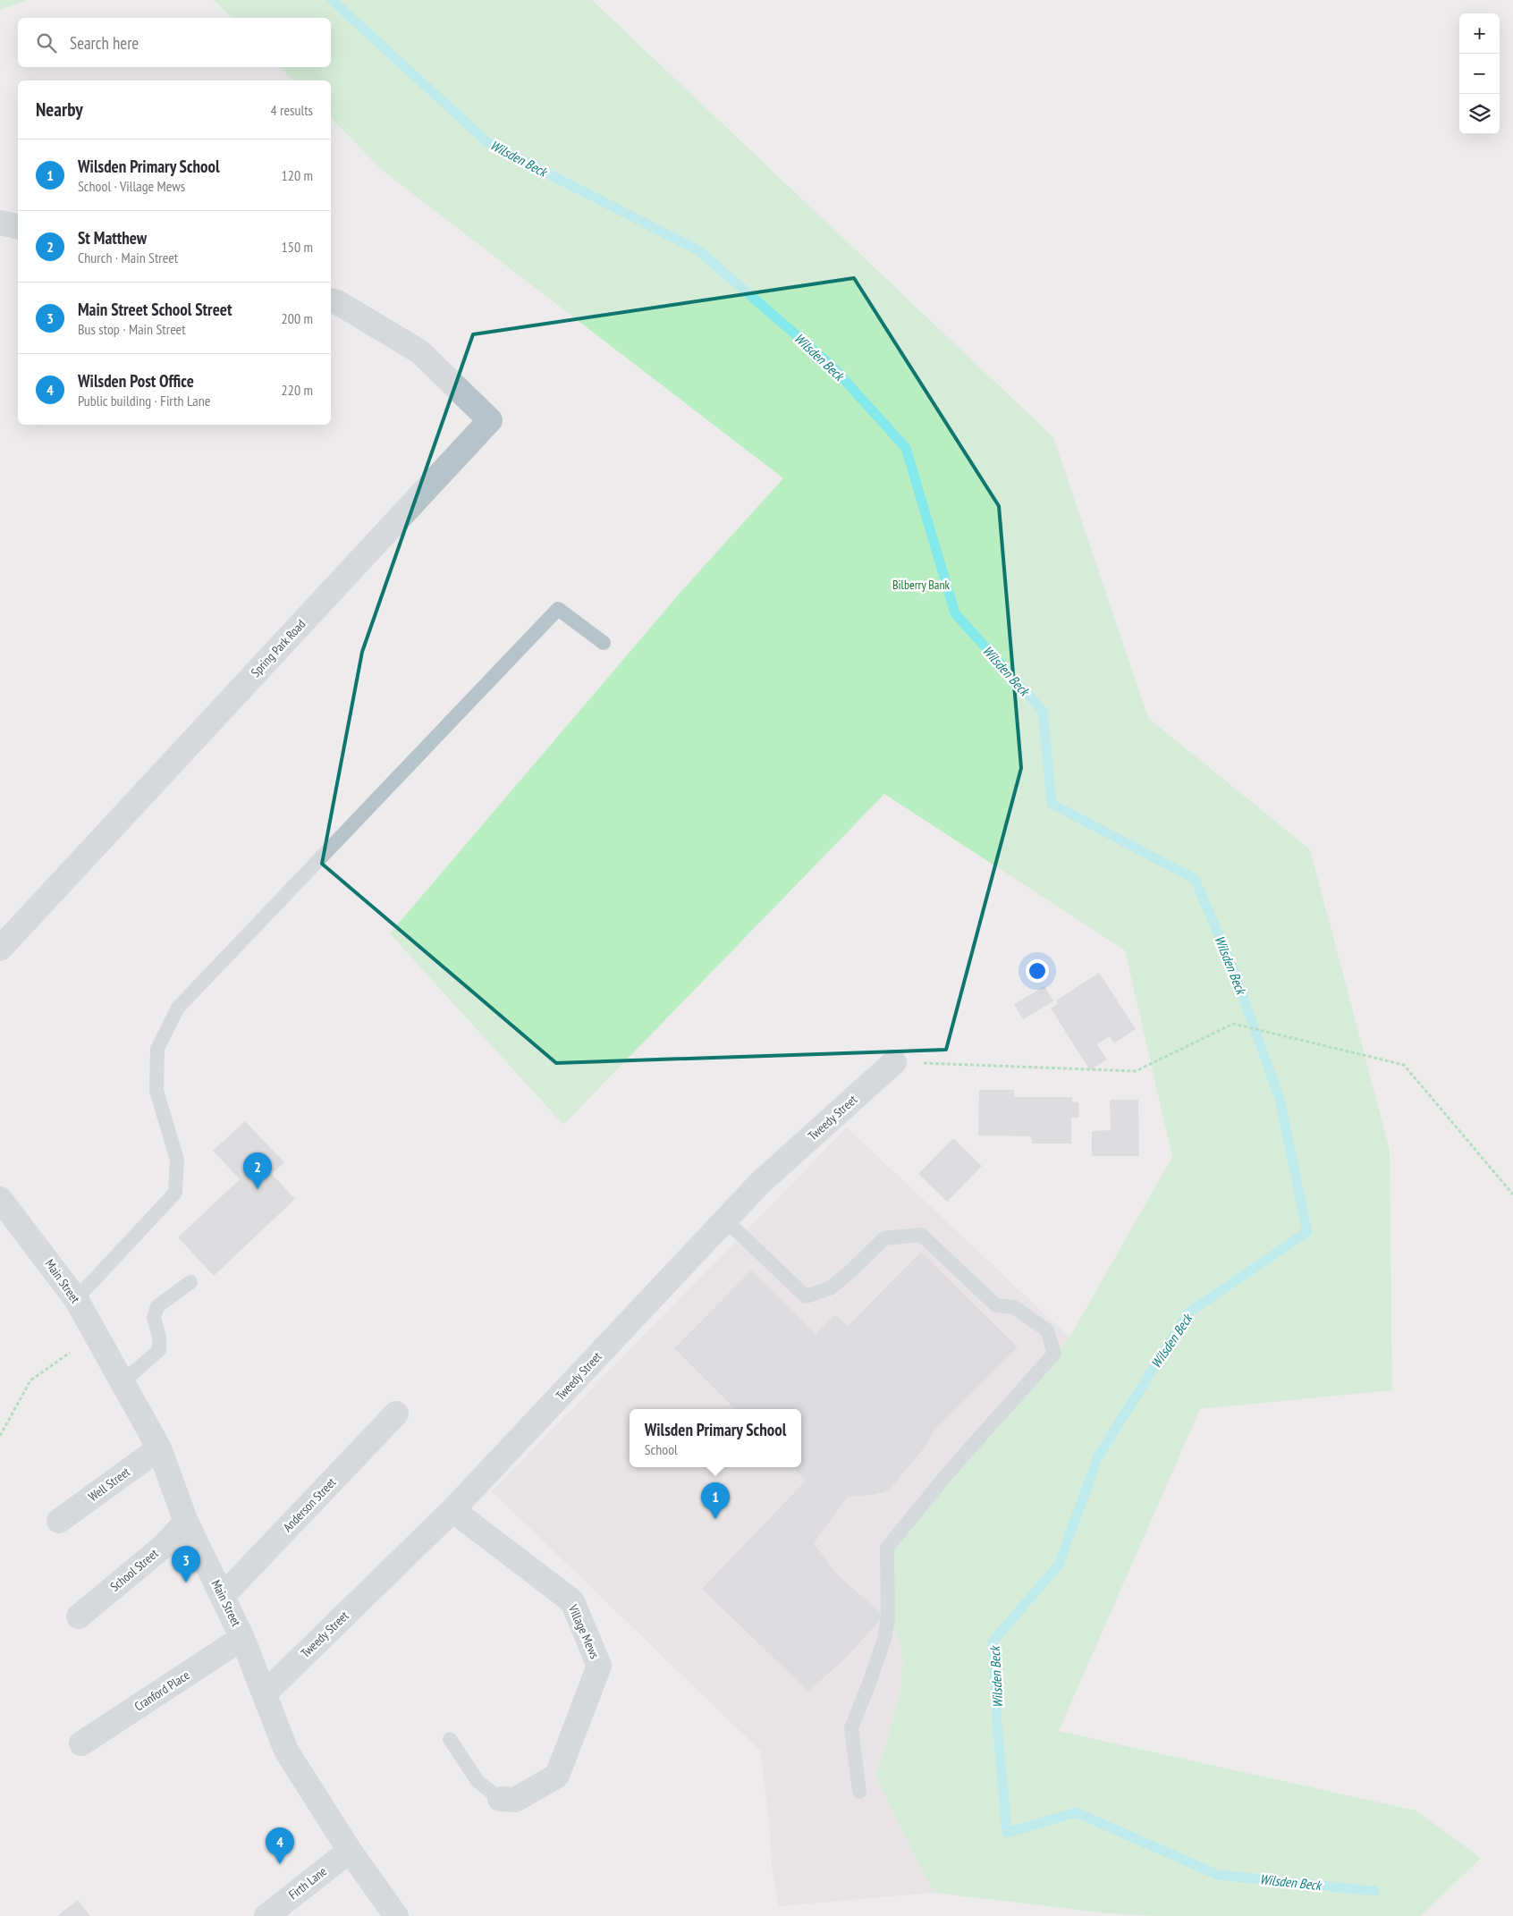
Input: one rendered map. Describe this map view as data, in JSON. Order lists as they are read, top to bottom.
{
  "streets": {
    "street": [
      "Spring Park Road",
      "Tweedy Street",
      "Main Street",
      "Well Street",
      "Anderson Street",
      "School Street",
      "Village Mews",
      "Cranford Place",
      "Firth Lane"
    ]
  },
  "crossings": [
    ["Tweedy Street", "Main Street"],
    ["Tweedy Street", "Village Mews"],
    ["Main Street", "Well Street"],
    ["Main Street", "Anderson Street"],
    ["Main Street", "School Street"],
    ["Main Street", "Cranford Place"],
    ["Main Street", "Firth Lane"]
  ],
  "water": ["Wilsden Beck"],
  "parks": ["Bilberry Bank"],
  "page": {
    "map_buttons": ["+", "−"],
    "search": "Search here",
    "heading": ["Nearby", "4 results"],
    "list": [
      {
        "mark": "1",
        "name": "Wilsden Primary School",
        "note": "School · Village Mews",
        "value": "120 m"
      },
      {
        "mark": "2",
        "name": "St Matthew",
        "note": "Church · Main Street",
        "value": "150 m"
      },
      {
        "mark": "3",
        "name": "Main Street School Street",
        "note": "Bus stop · Main Street",
        "value": "200 m"
      },
      {
        "mark": "4",
        "name": "Wilsden Post Office",
        "note": "Public building · Firth Lane",
        "value": "220 m"
      }
    ],
    "pins": [
      "2",
      "1",
      "3",
      "4"
    ],
    "popup": ["Wilsden Primary School", "School"]
  }
}
